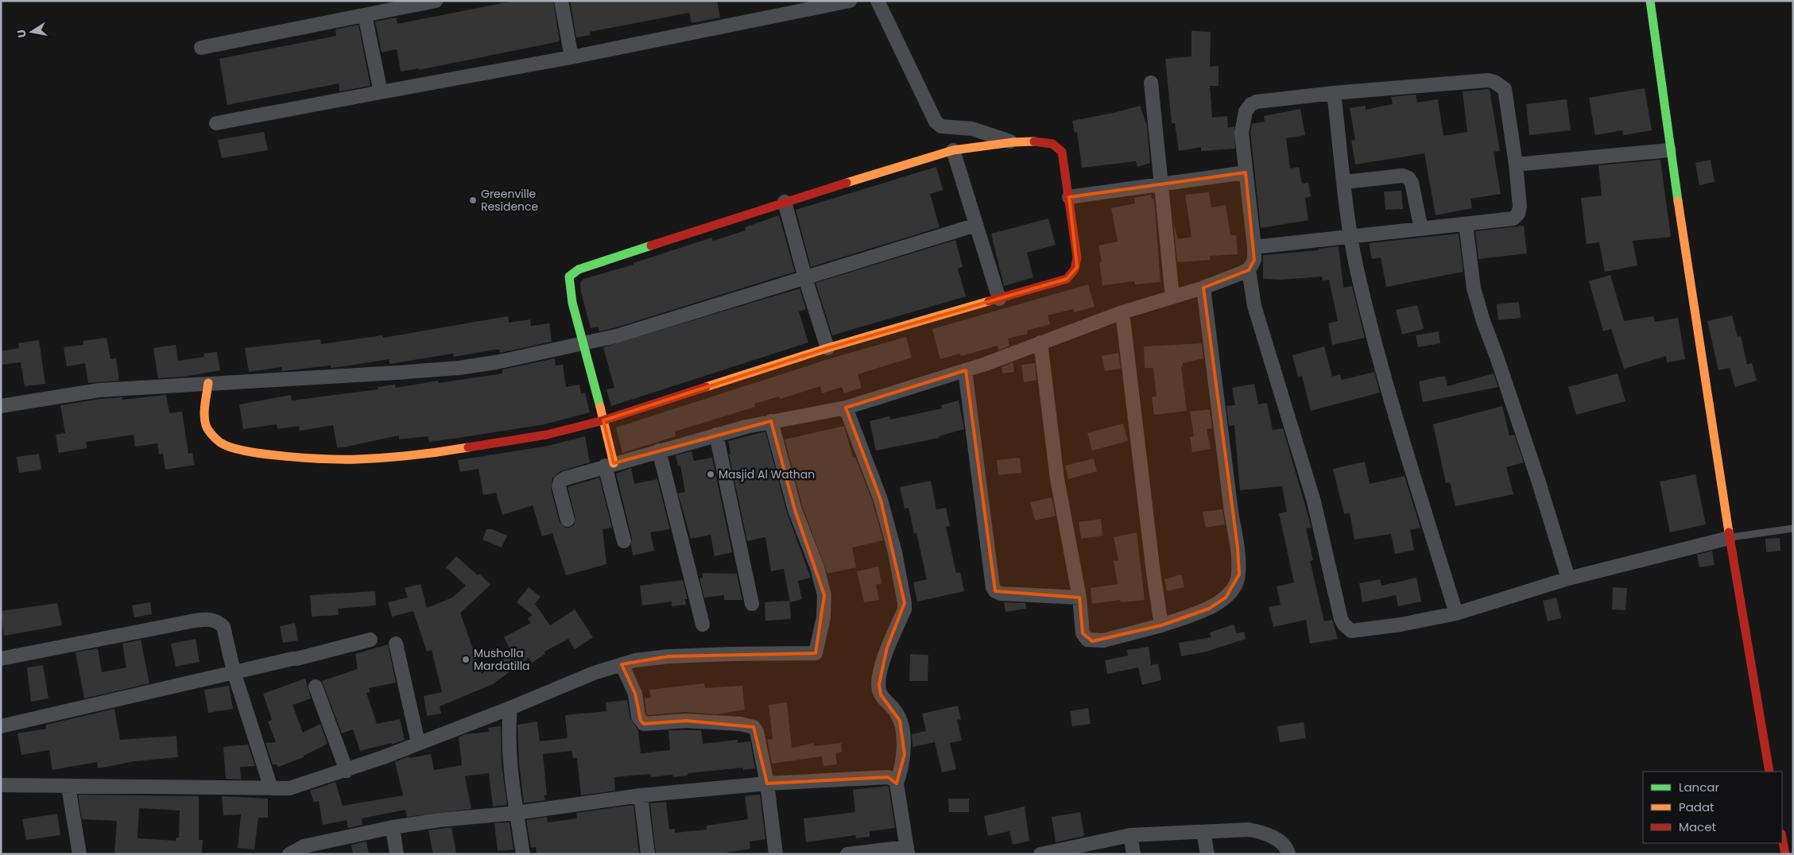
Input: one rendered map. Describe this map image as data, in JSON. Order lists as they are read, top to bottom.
{
  "places": ["Greenville Residence", "Masjid Al Wathan", "Musholla Mardatilla"],
  "legend": ["Lancar", "Padat", "Macet"],
  "north": "left"
}
